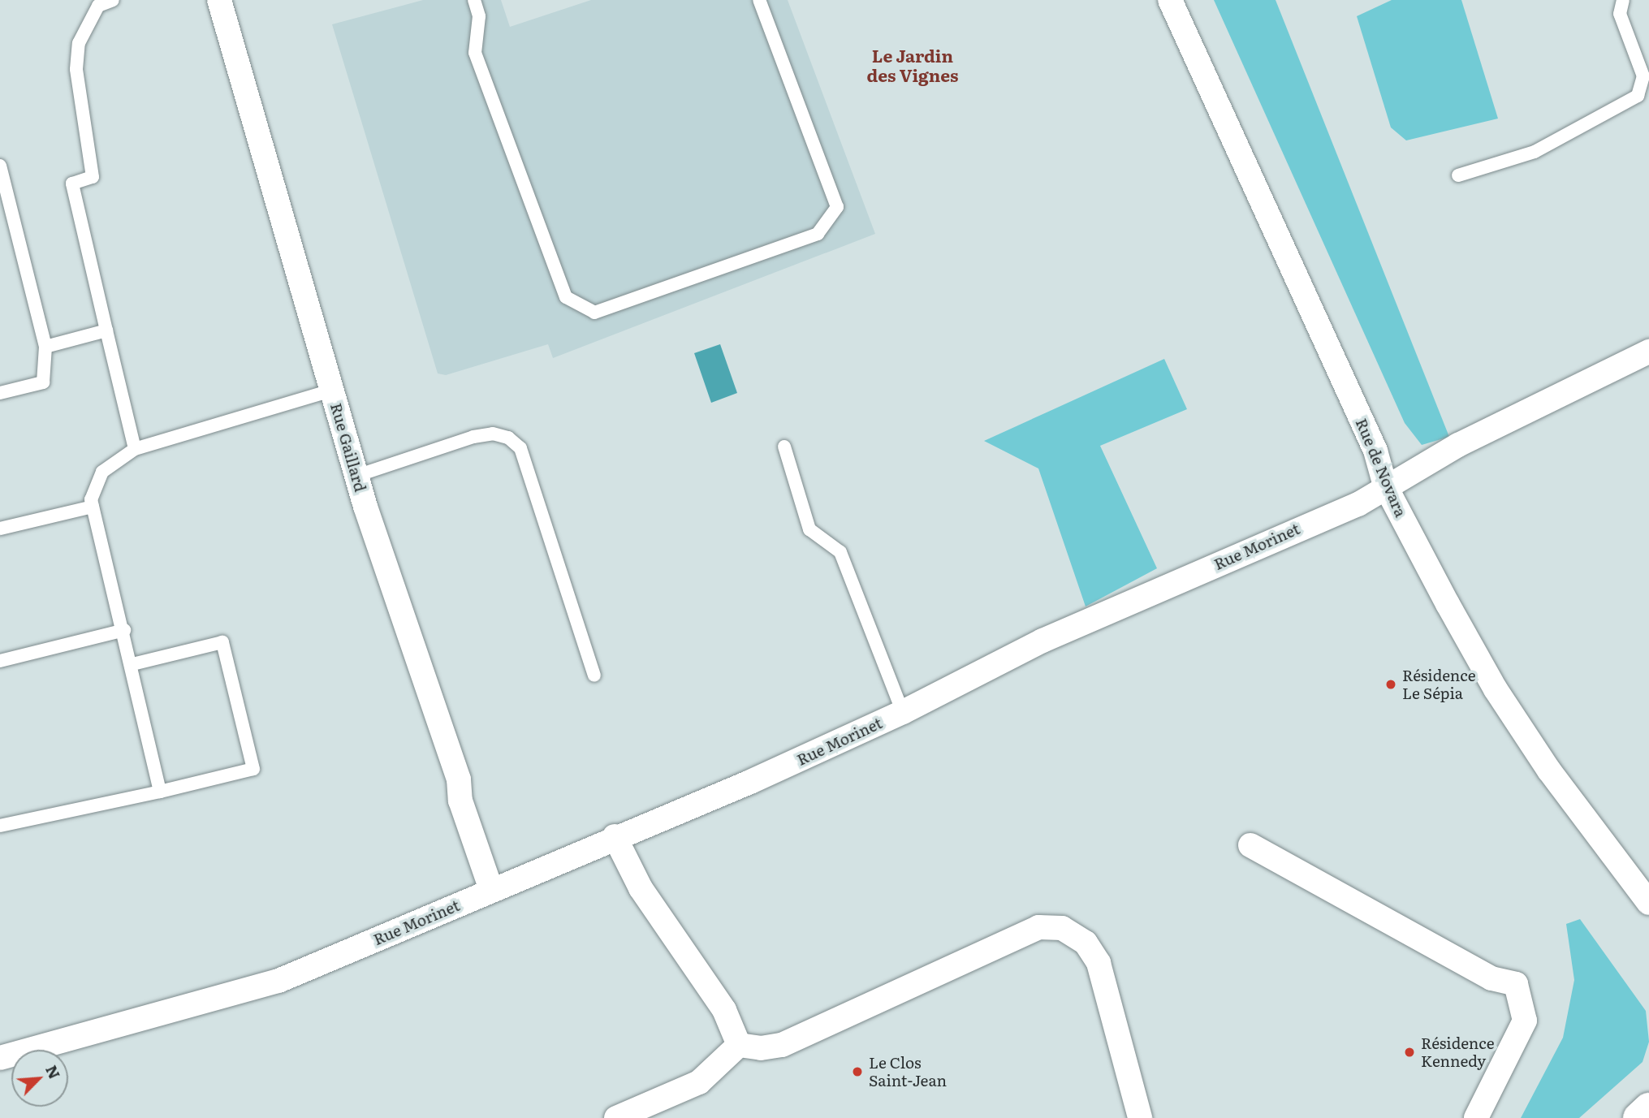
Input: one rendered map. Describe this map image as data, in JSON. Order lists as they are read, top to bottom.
{
  "streets": {
    "street": ["Rue Gaillard", "Rue de Novara", "Rue Morinet"]
  },
  "crossings": [
    ["Rue Gaillard", "Rue Morinet"],
    ["Rue de Novara", "Rue Morinet"]
  ],
  "districts": ["Le Jardin des Vignes"],
  "places": ["Résidence Le Sépia", "Résidence Kennedy", "Le Clos Saint-Jean"],
  "north": "top right"
}
